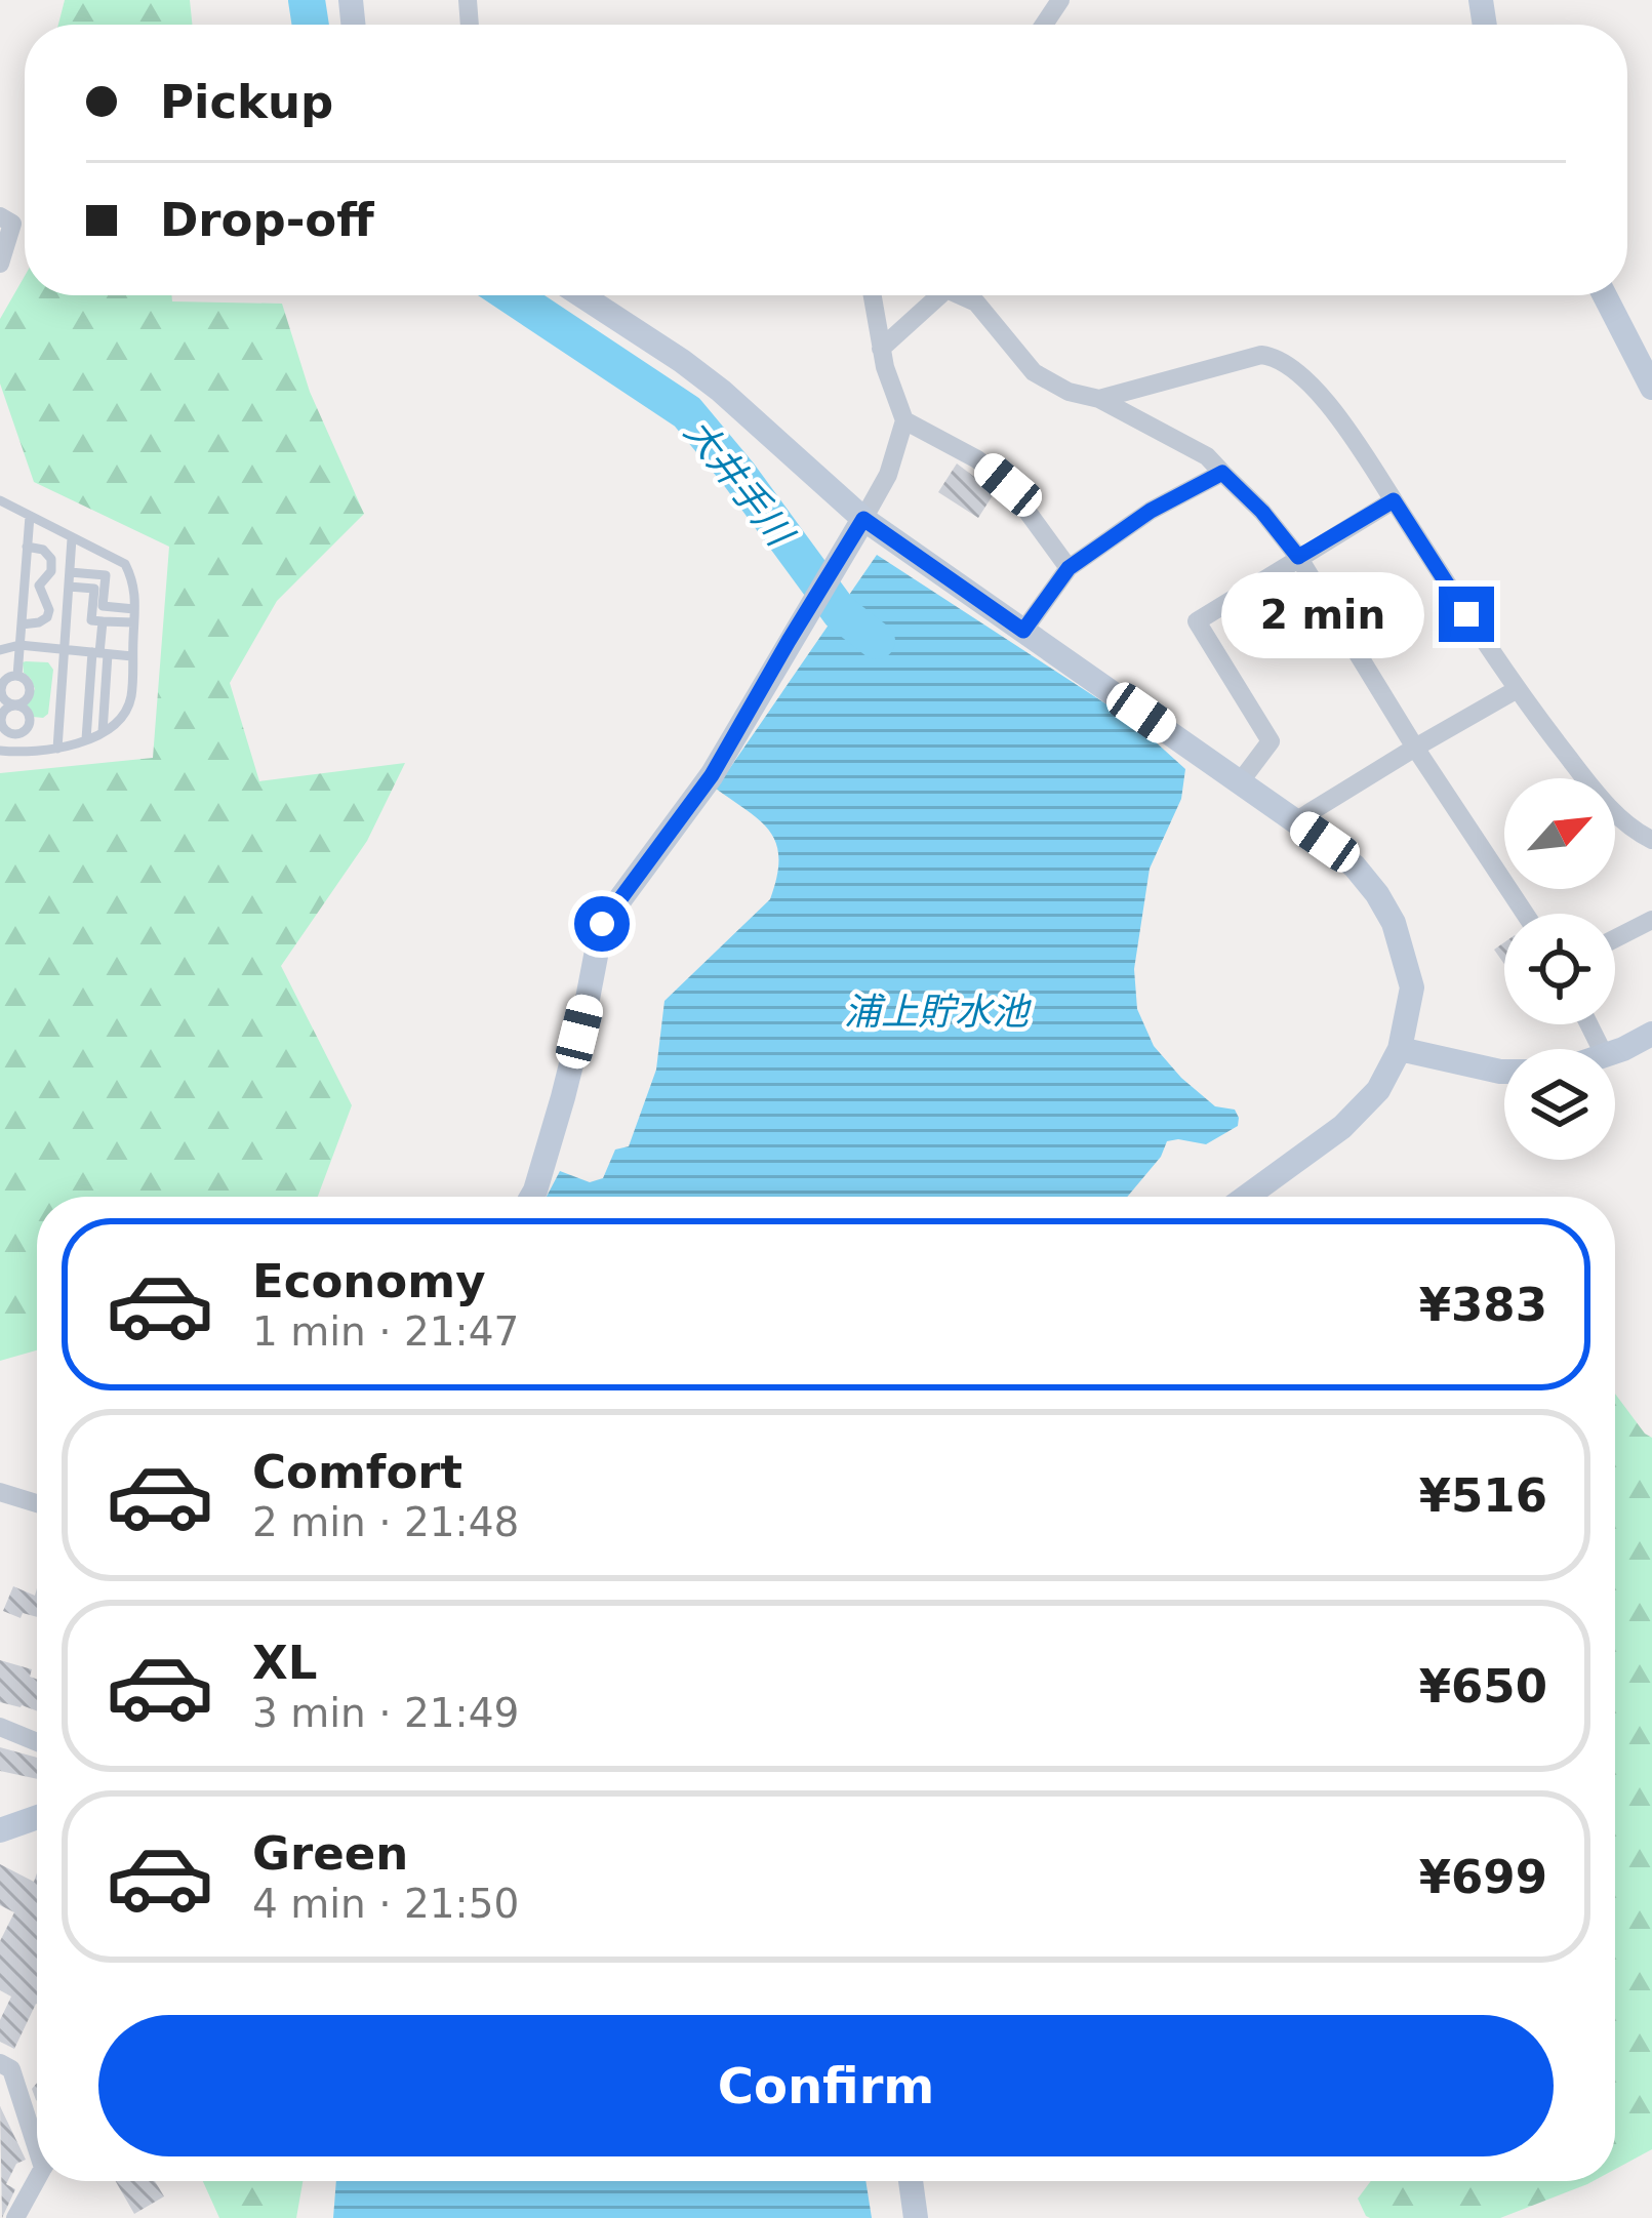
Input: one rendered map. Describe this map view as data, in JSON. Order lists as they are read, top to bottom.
{
  "water": ["大井手川", "浦上貯水池"],
  "north": "top right",
  "page": {
    "banner": ["Pickup", "Drop-off"],
    "bubble": "2 min",
    "list": [
      {
        "name": "Economy",
        "note": "1 min · 21:47",
        "value": "¥383"
      },
      {
        "name": "Comfort",
        "note": "2 min · 21:48",
        "value": "¥516"
      },
      {
        "name": "XL",
        "note": "3 min · 21:49",
        "value": "¥650"
      },
      {
        "name": "Green",
        "note": "4 min · 21:50",
        "value": "¥699"
      }
    ],
    "buttons": "Confirm"
  }
}
